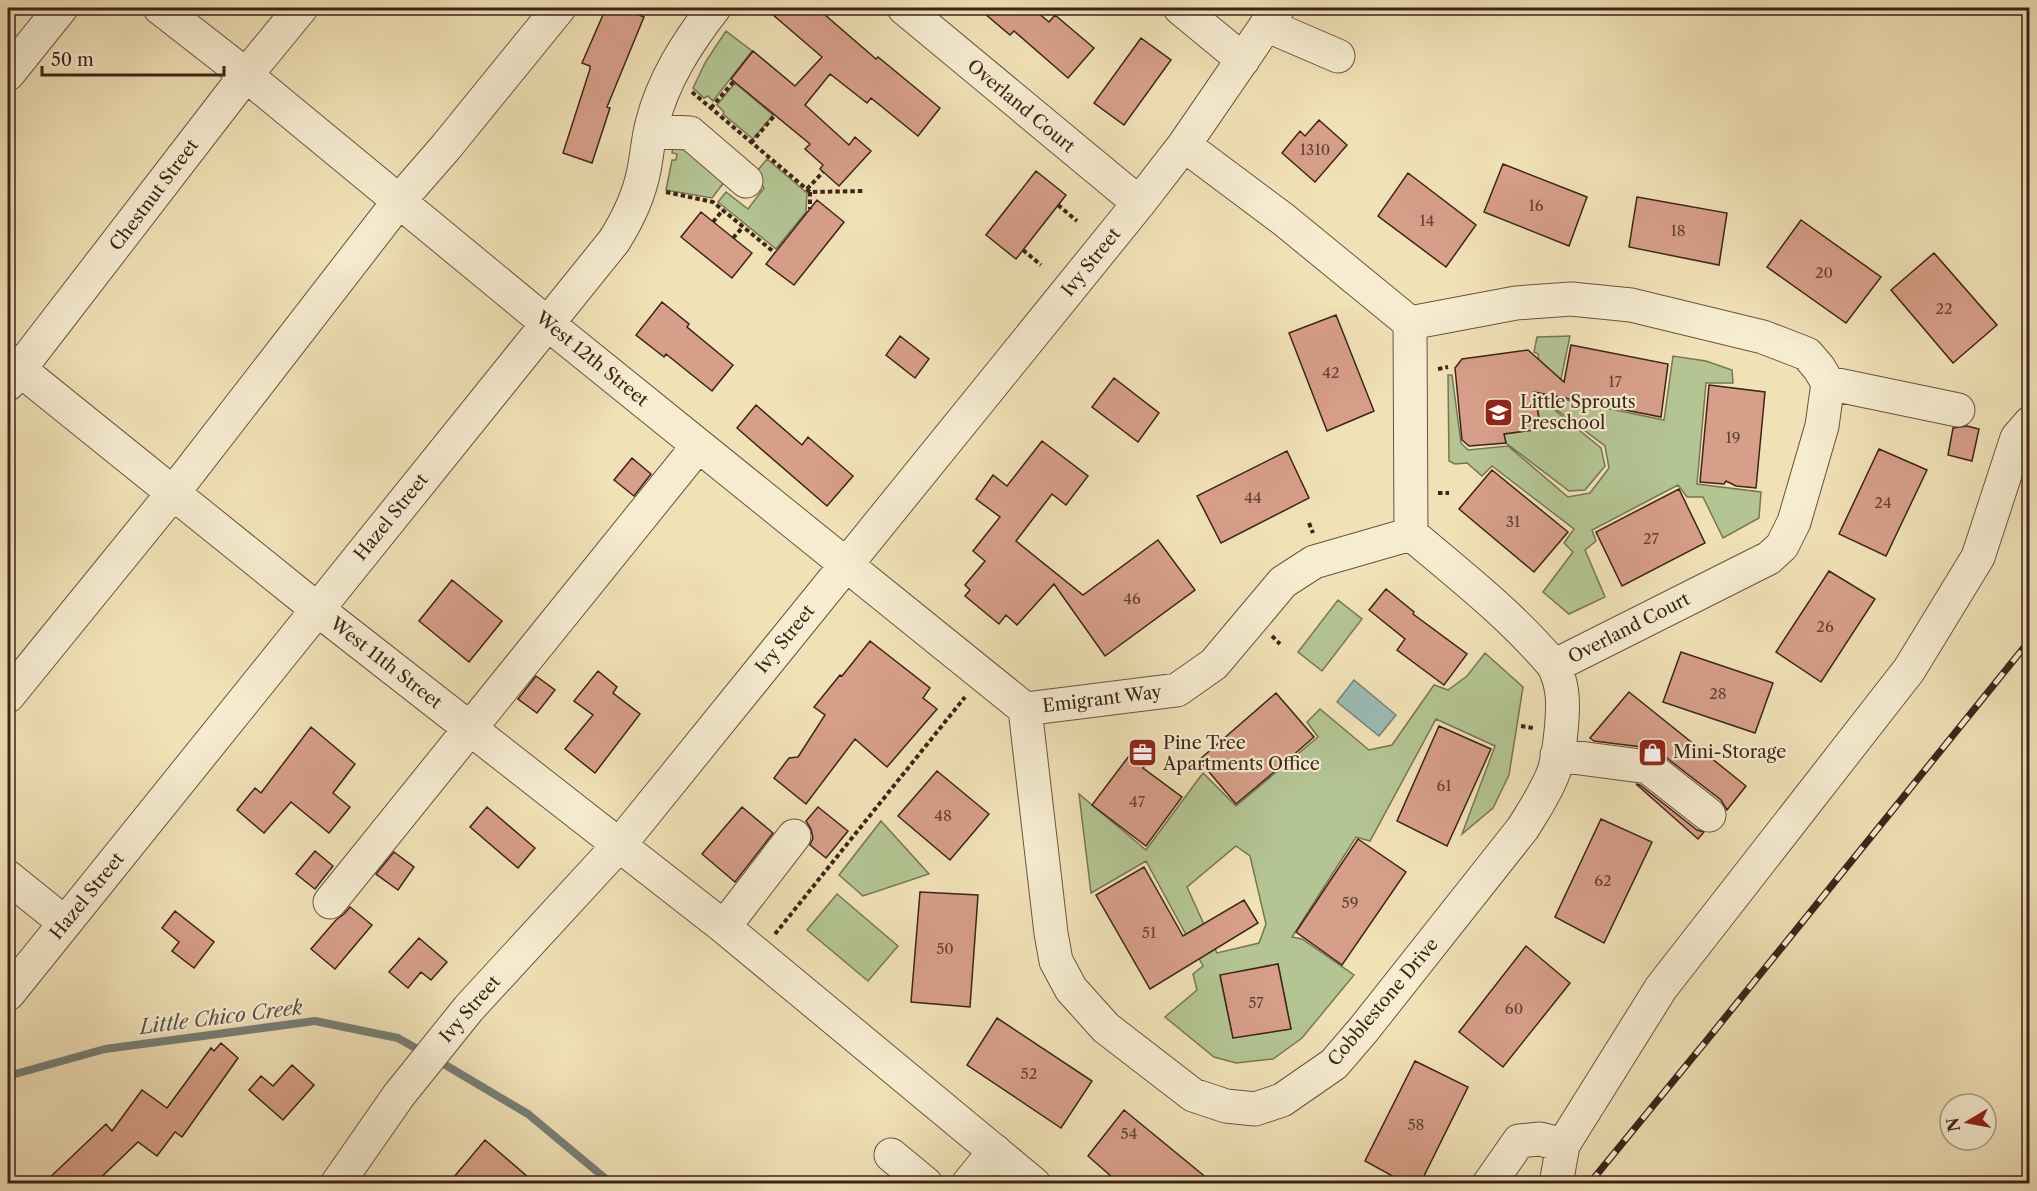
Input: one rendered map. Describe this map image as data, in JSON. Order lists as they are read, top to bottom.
{
  "streets": {
    "street": [
      "Overland Court",
      "Chestnut Street",
      "Ivy Street",
      "West 12th Street",
      "Hazel Street",
      "West 11th Street",
      "Emigrant Way",
      "Cobblestone Drive"
    ]
  },
  "crossings": [
    ["Overland Court", "Ivy Street"],
    ["Overland Court", "Emigrant Way"],
    ["Overland Court", "Cobblestone Drive"],
    ["Chestnut Street", "West 12th Street"],
    ["Chestnut Street", "West 11th Street"],
    ["Ivy Street", "West 12th Street"],
    ["Ivy Street", "West 11th Street"],
    ["West 12th Street", "Hazel Street"],
    ["West 12th Street", "Emigrant Way"],
    ["West 12th Street", "Cobblestone Drive"],
    ["Hazel Street", "West 11th Street"],
    ["Emigrant Way", "Cobblestone Drive"]
  ],
  "water": ["Little Chico Creek"],
  "places": {
    "school or university": ["Little Sprouts Preschool"],
    "shop": ["Mini-Storage"],
    "office": ["Pine Tree Apartments Office"]
  },
  "house_numbers": [
    "1310",
    "16",
    "14",
    "18",
    "20",
    "22",
    "42",
    "17",
    "19",
    "44",
    "24",
    "31",
    "27",
    "46",
    "26",
    "28",
    "61",
    "47",
    "48",
    "62",
    "59",
    "51",
    "50",
    "57",
    "60",
    "52",
    "58",
    "54"
  ],
  "scale_bar": "50 m",
  "north": "left"
}
